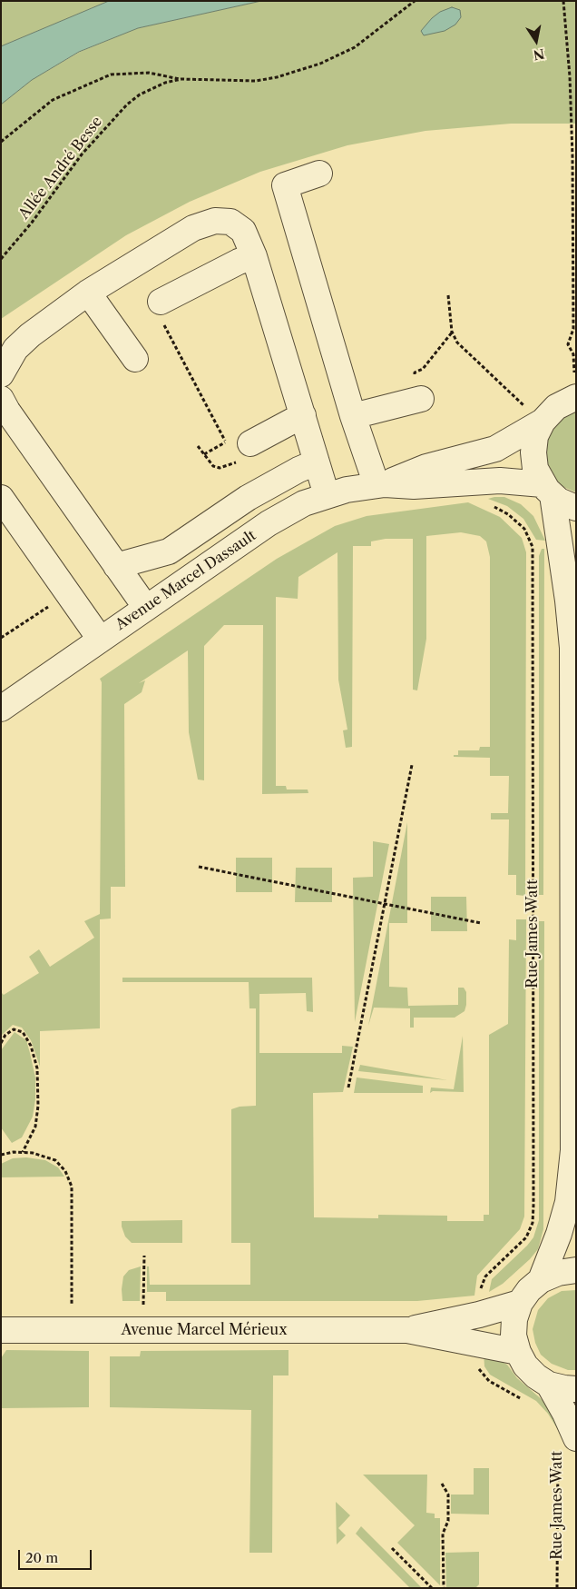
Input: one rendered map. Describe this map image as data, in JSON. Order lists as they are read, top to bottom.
{
  "streets": {
    "street": ["Avenue Marcel Dassault", "Rue James Watt", "Avenue Marcel Mérieux"],
    "path": ["Allée André Besse"]
  },
  "scale_bar": "20 m",
  "north": "bottom"
}
